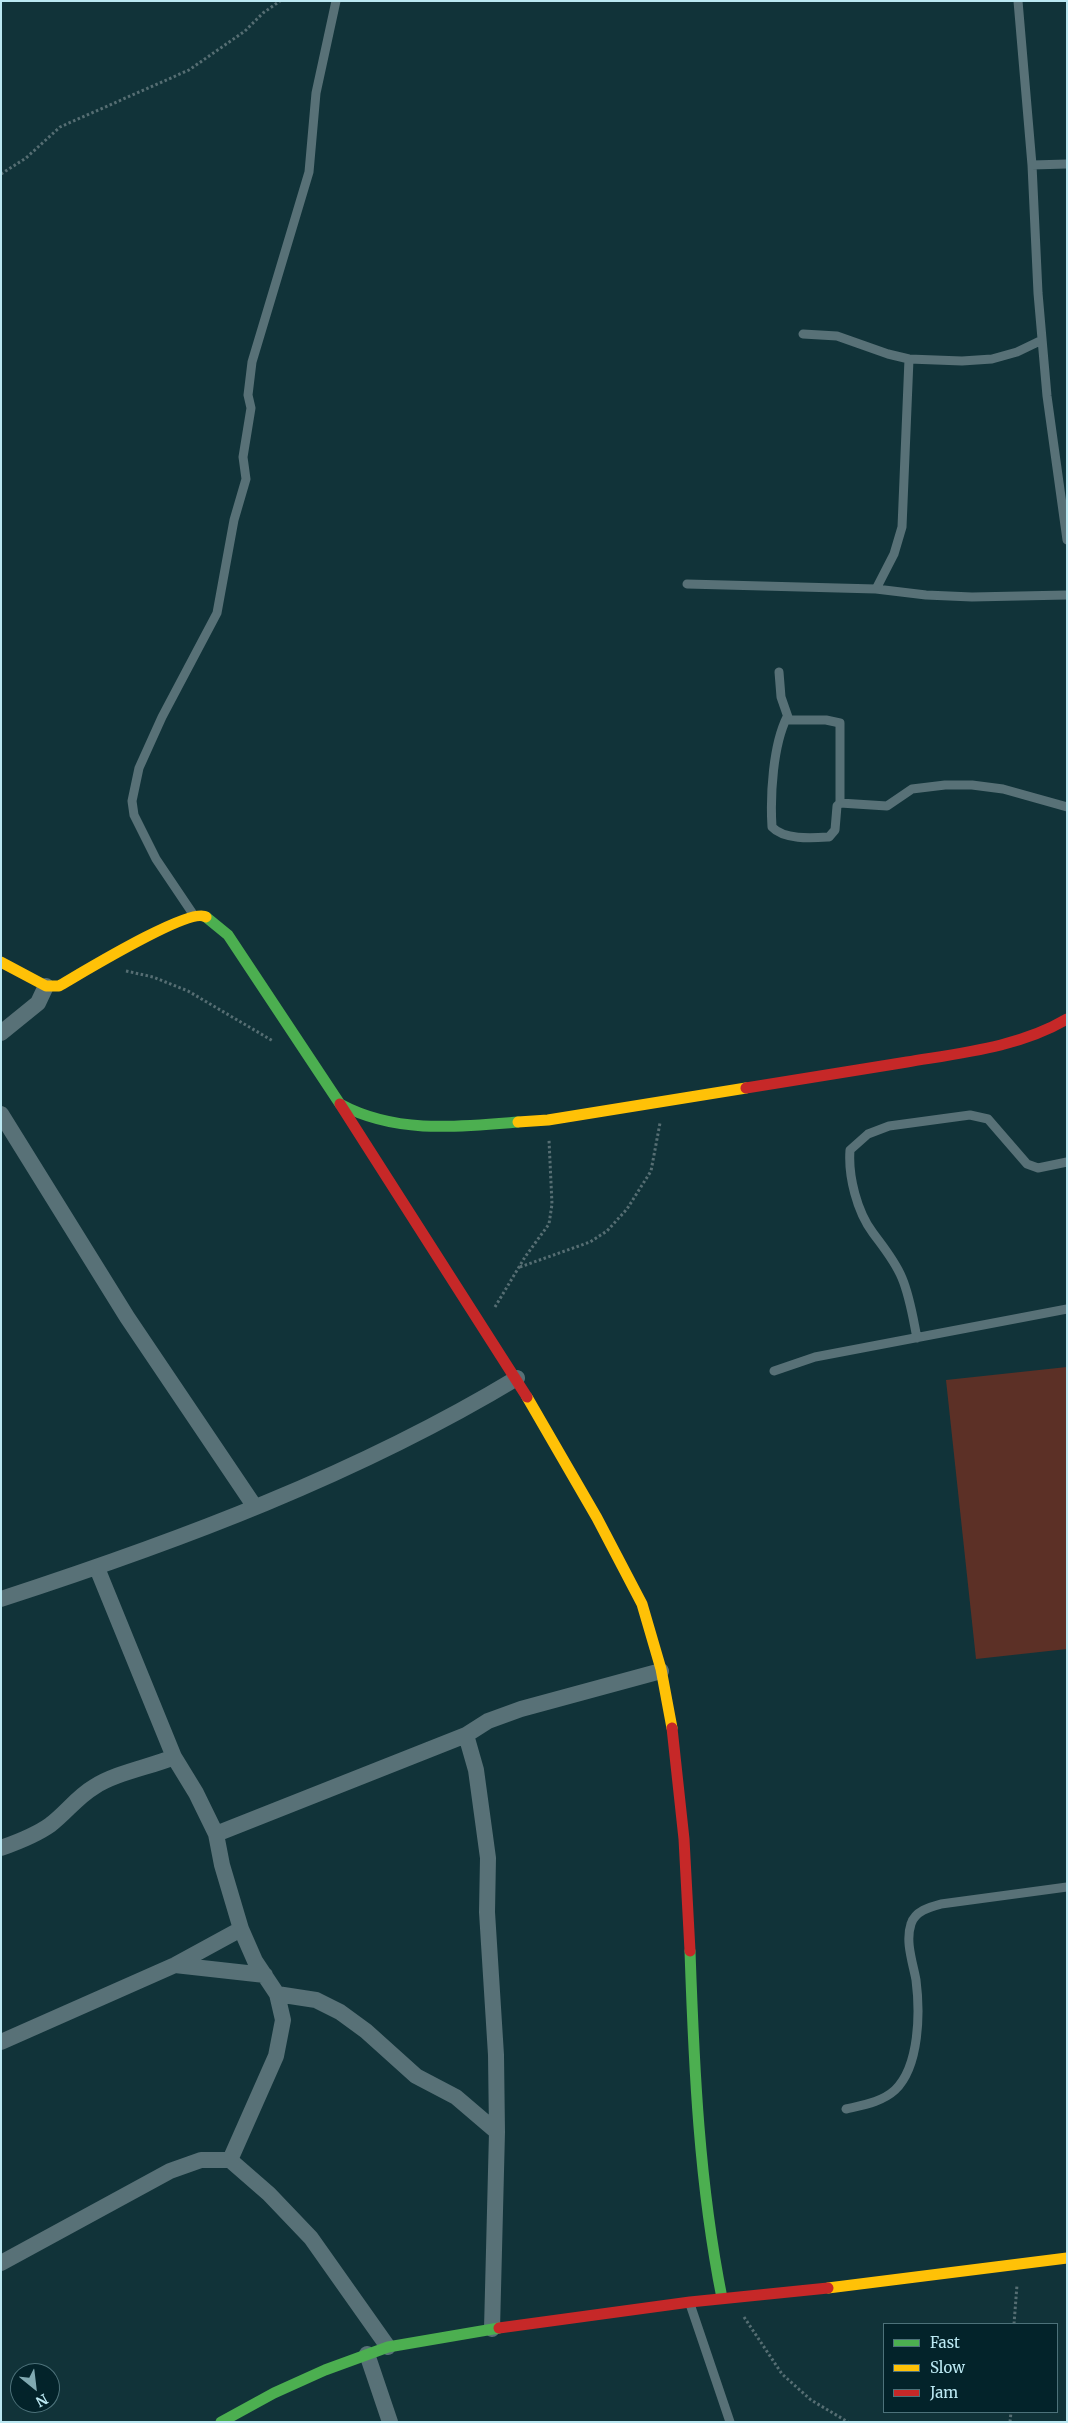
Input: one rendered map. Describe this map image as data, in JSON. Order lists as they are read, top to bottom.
{
  "legend": ["Fast", "Slow", "Jam"],
  "north": "bottom right"
}
